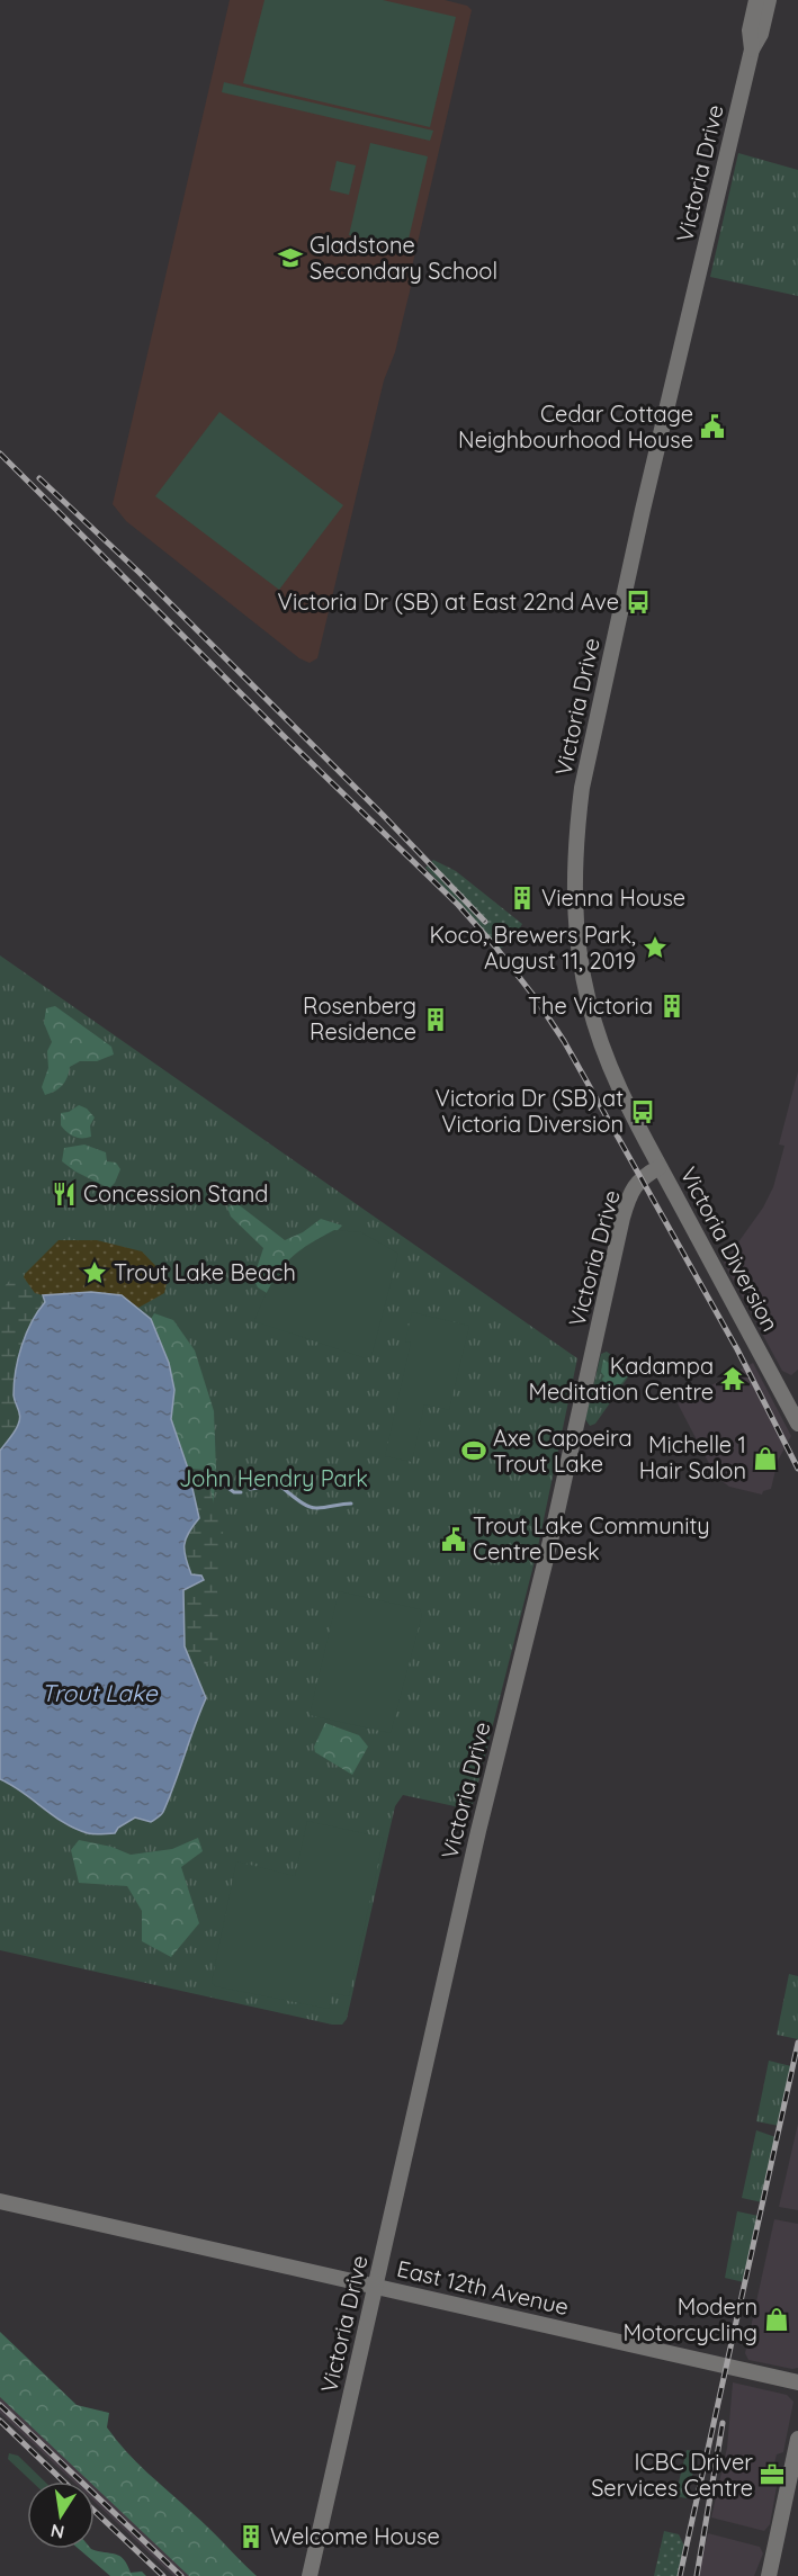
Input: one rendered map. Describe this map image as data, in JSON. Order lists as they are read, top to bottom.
{
  "streets": {
    "street": ["Victoria Drive", "Victoria Diversion", "East 12th Avenue"]
  },
  "crossings": [
    ["Victoria Drive", "Victoria Diversion"],
    ["Victoria Drive", "East 12th Avenue"]
  ],
  "water": ["Trout Lake"],
  "parks": ["John Hendry Park"],
  "places": {
    "school or university": ["Gladstone Secondary School"],
    "public building": ["Cedar Cottage Neighbourhood House", "Trout Lake Community Centre Desk"],
    "bus stop": ["Victoria Dr (SB) at East 22nd Ave", "Victoria Dr (SB) at Victoria Diversion"],
    "building": [
      "Vienna House",
      "The Victoria",
      "Rosenberg Residence",
      "Welcome House"
    ],
    "place": ["Koco, Brewers Park, August 11, 2019", "Trout Lake Beach"],
    "restaurant": ["Concession Stand"],
    "temple": ["Kadampa Meditation Centre"],
    "sports": ["Axe Capoeira Trout Lake"],
    "shop": ["Michelle 1 Hair Salon", "Modern Motorcycling"],
    "office": ["ICBC Driver Services Centre"]
  },
  "north": "bottom"
}
